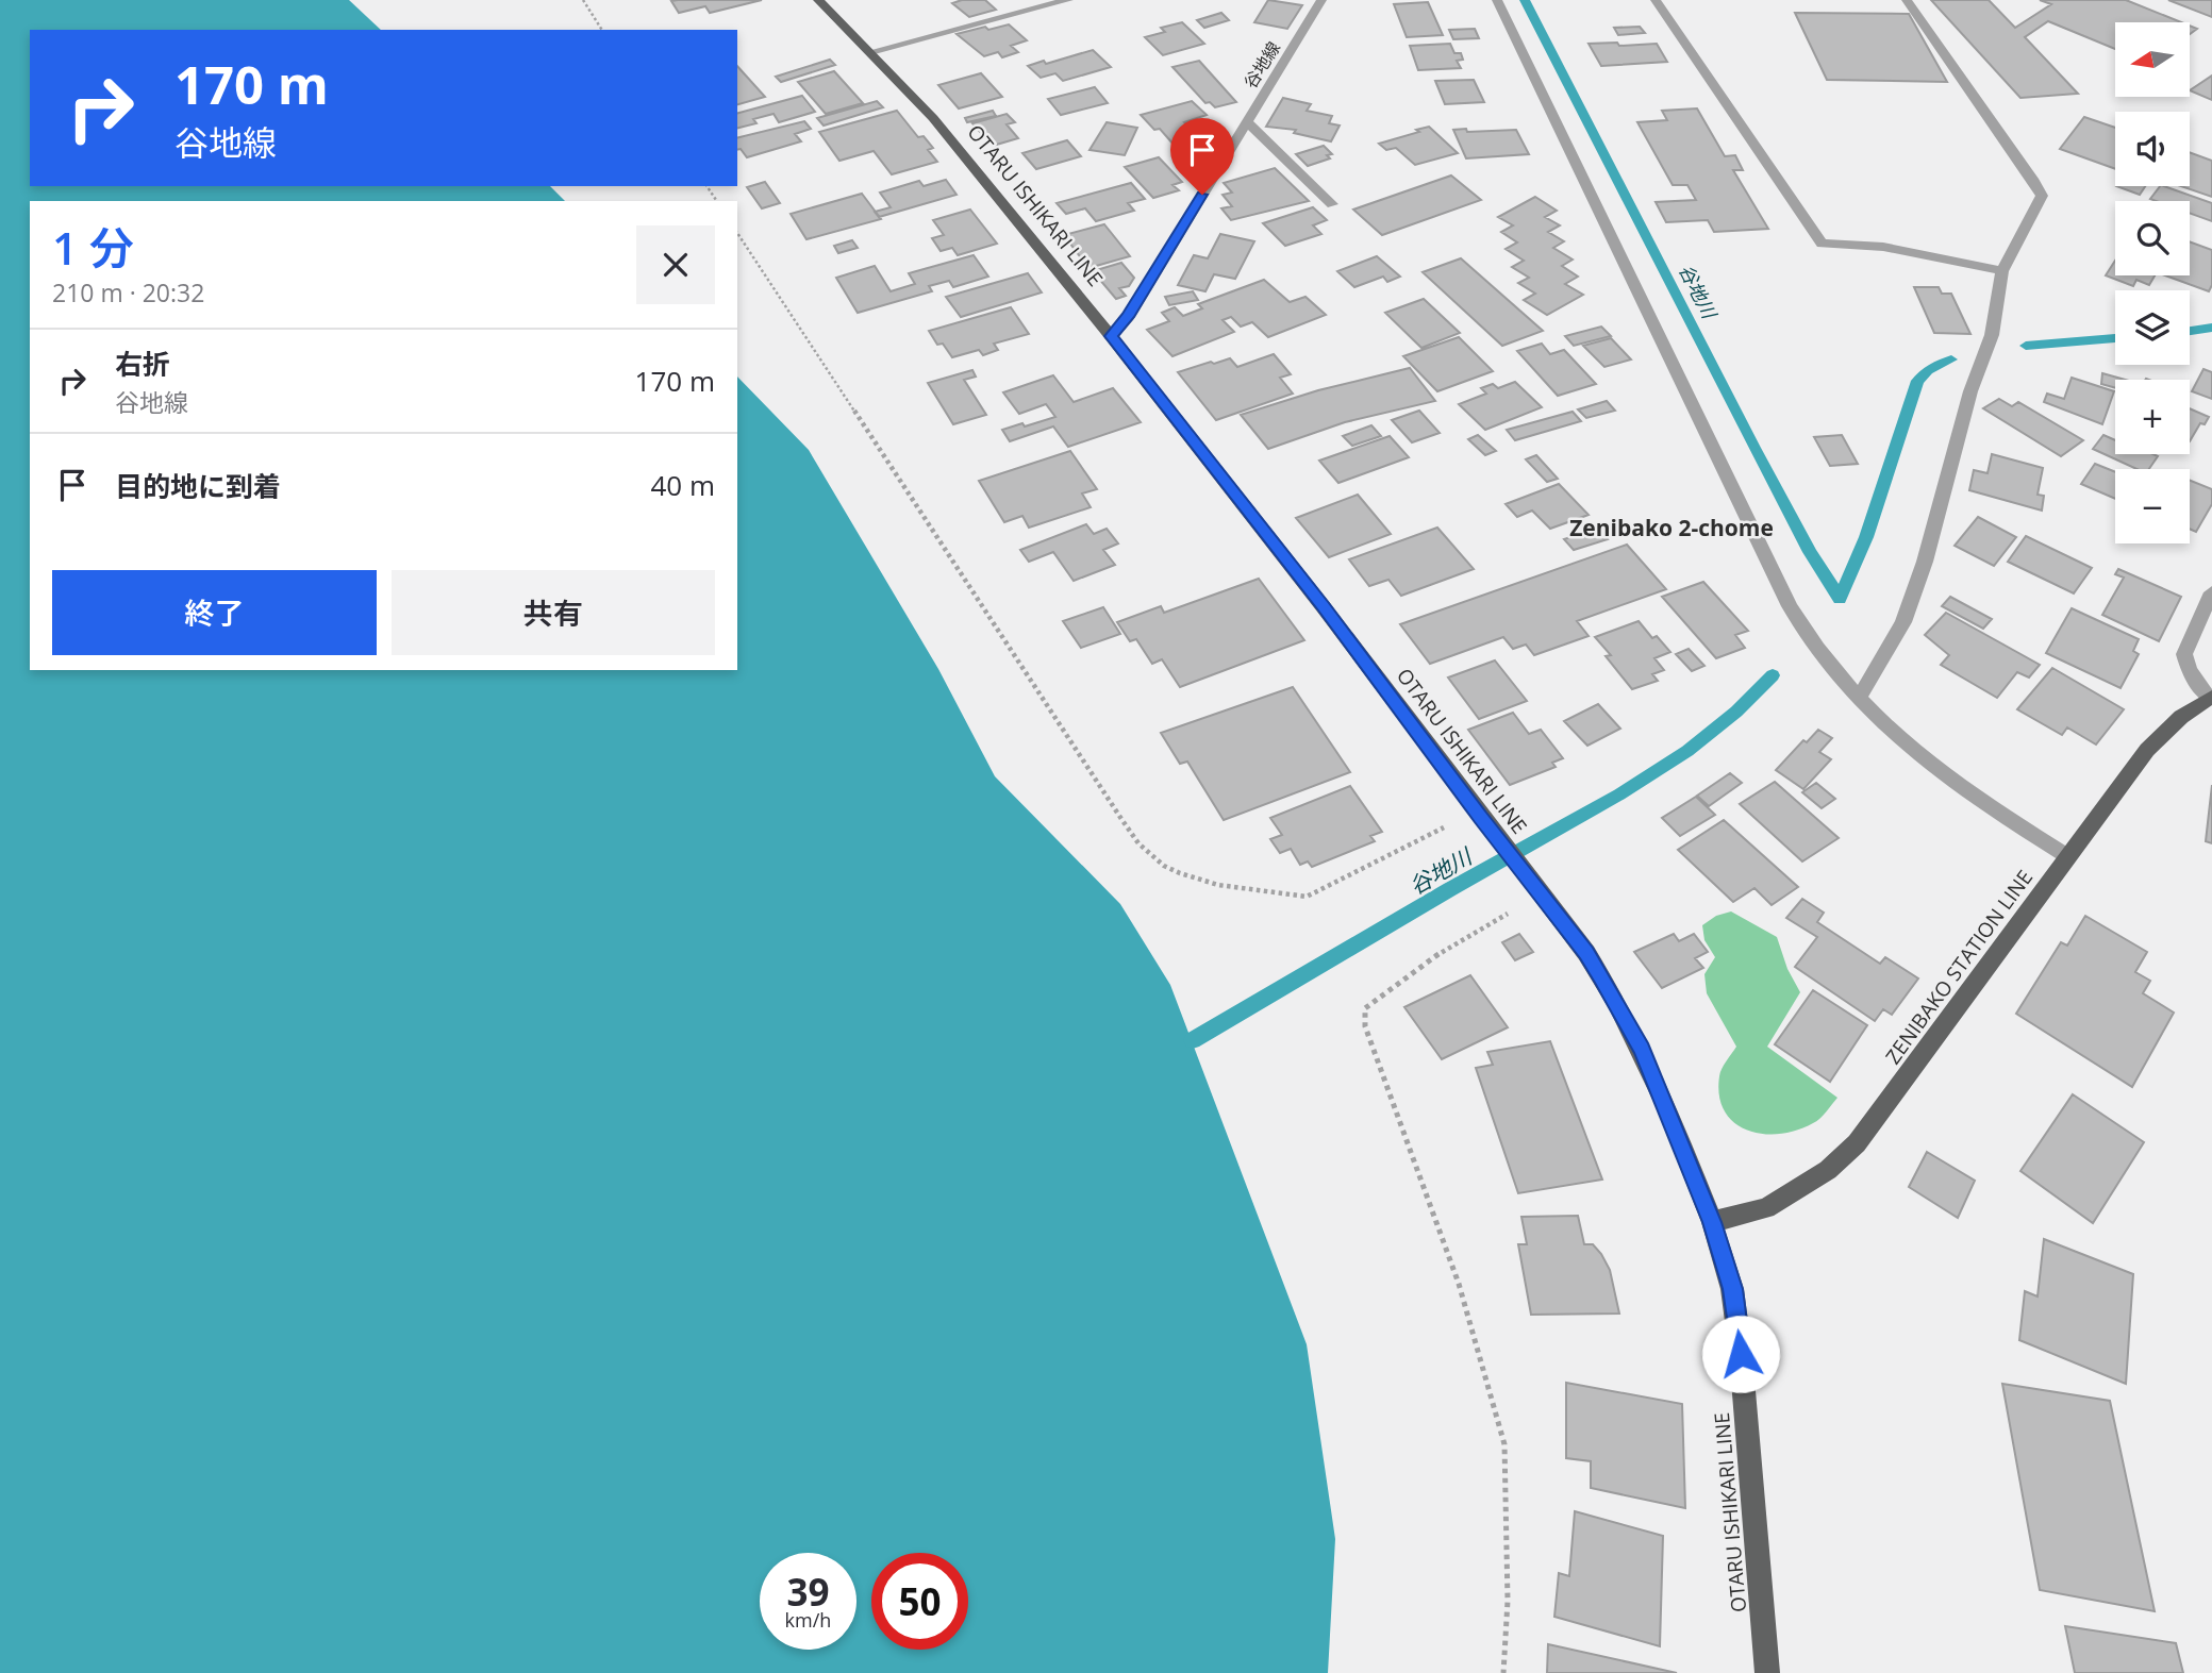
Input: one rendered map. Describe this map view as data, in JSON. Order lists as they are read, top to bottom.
{
  "streets": {
    "main road": ["OTARU ISHIKARI LINE", "ZENIBAKO STATION LINE"],
    "street": ["谷地線"]
  },
  "crossings": [
    ["谷地線", "OTARU ISHIKARI LINE"],
    ["OTARU ISHIKARI LINE", "ZENIBAKO STATION LINE"]
  ],
  "districts": ["Zenibako 2-chome"],
  "water": ["谷地川"],
  "north": "left",
  "page": {
    "map_buttons": ["+", "−"],
    "turn": ["170 m", "谷地線"],
    "heading": ["1 分", "210 m · 20:32"],
    "list": [
      {
        "name": "右折",
        "note": "谷地線",
        "value": "170 m"
      },
      {
        "name": "目的地に到着",
        "value": "40 m"
      }
    ],
    "buttons": ["終了", "共有"],
    "speed": "39 km/h",
    "limit": "50"
  }
}
